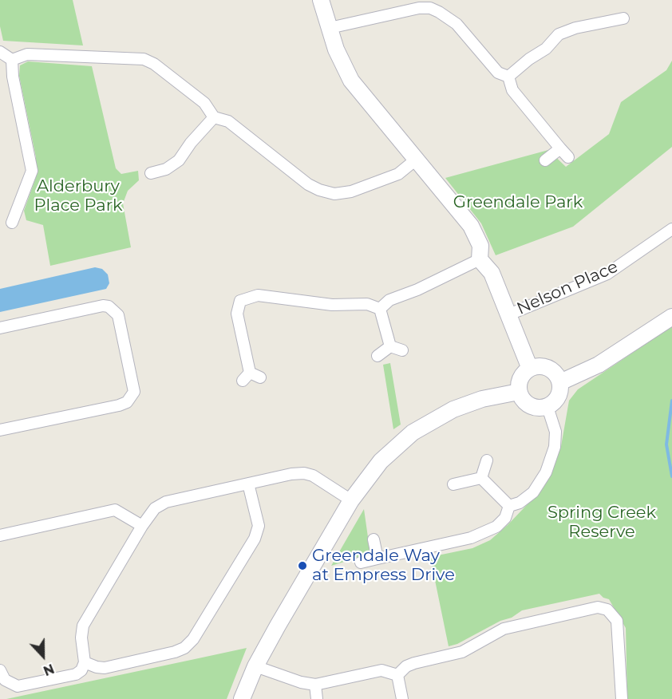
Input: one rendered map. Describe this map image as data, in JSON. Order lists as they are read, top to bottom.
{
  "streets": {
    "street": ["Nelson Place"]
  },
  "parks": ["Alderbury Place Park", "Greendale Park", "Spring Creek Reserve"],
  "places": ["Greendale Way at Empress Drive"],
  "north": "bottom"
}
